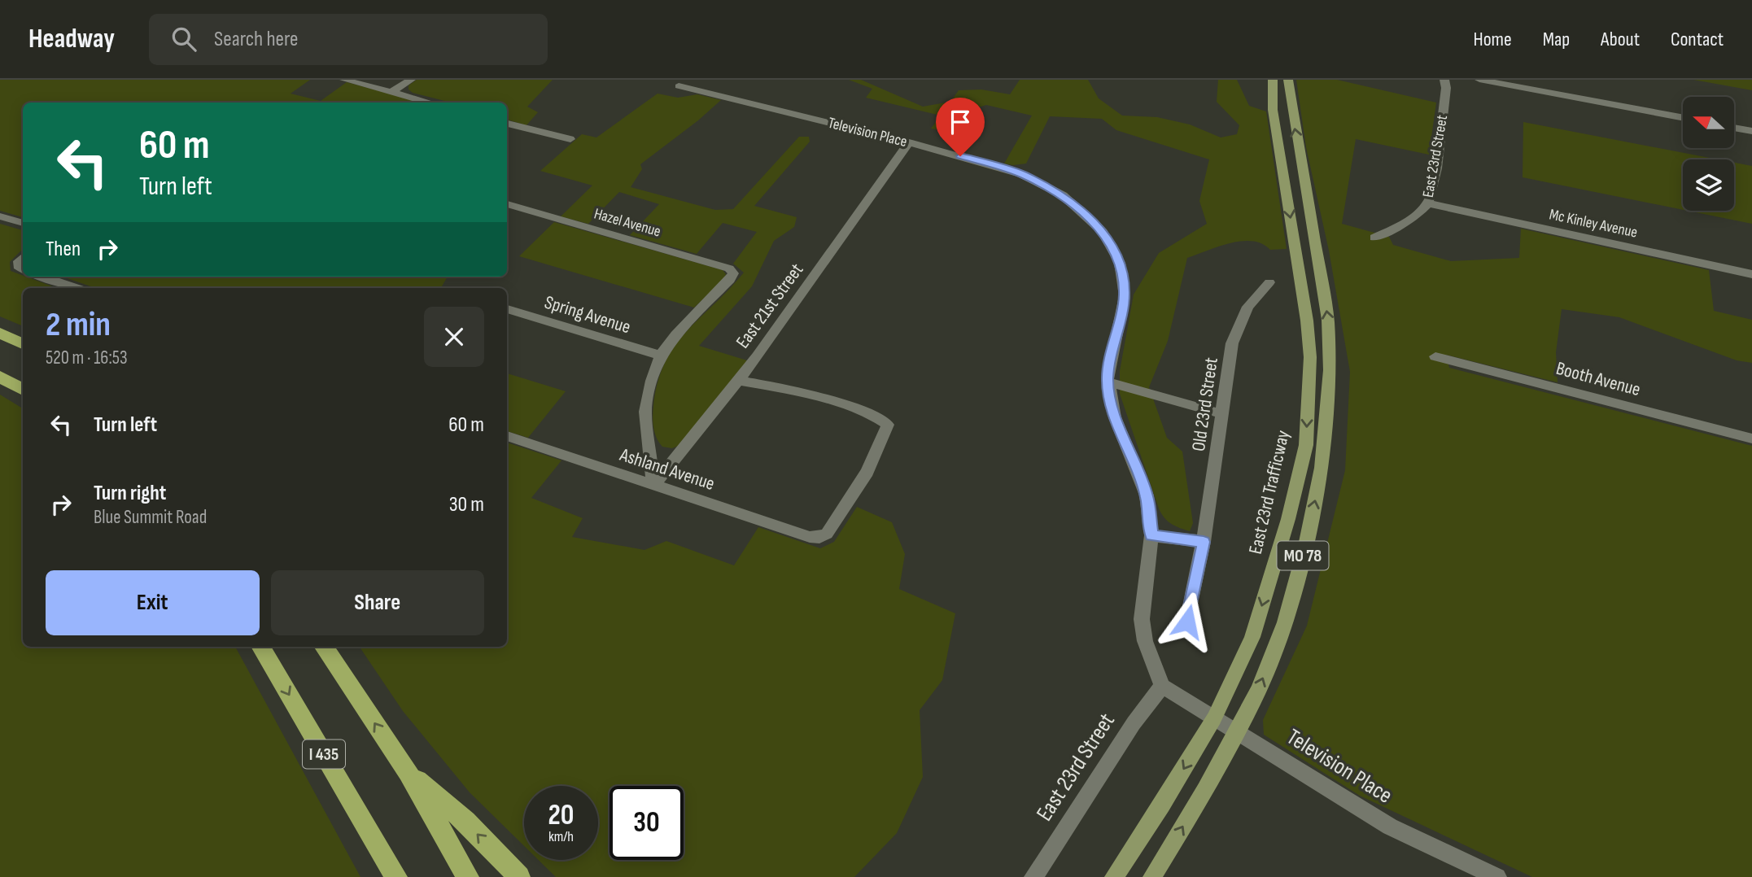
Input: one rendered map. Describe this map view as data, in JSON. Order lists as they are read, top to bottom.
{
  "streets": {
    "highway": ["I 435"],
    "main road": ["East 23rd Trafficway", "MO 78"],
    "street": [
      "Television Place",
      "East 23rd Street",
      "Hazel Avenue",
      "Mc Kinley Avenue",
      "East 21st Street",
      "Spring Avenue",
      "Booth Avenue",
      "Old 23rd Street",
      "Ashland Avenue"
    ]
  },
  "crossings": [
    ["Television Place", "East 23rd Street"],
    ["Television Place", "East 21st Street"],
    ["Television Place", "East 23rd Trafficway"],
    ["Television Place", "MO 78"],
    ["East 23rd Street", "Mc Kinley Avenue"],
    ["Hazel Avenue", "Spring Avenue"],
    ["East 21st Street", "Ashland Avenue"]
  ],
  "north": "left",
  "page": {
    "header": "Headway",
    "search": "Search here",
    "nav": [
      "Home",
      "Map",
      "About",
      "Contact"
    ],
    "turn": ["60 m", "Turn left"],
    "then": "Then",
    "heading": ["2 min", "520 m · 16:53"],
    "list": [
      {
        "name": "Turn left",
        "value": "60 m"
      },
      {
        "name": "Turn right",
        "note": "Blue Summit Road",
        "value": "30 m"
      }
    ],
    "buttons": ["Exit", "Share"],
    "speed": "20 km/h",
    "limit": "30"
  }
}
